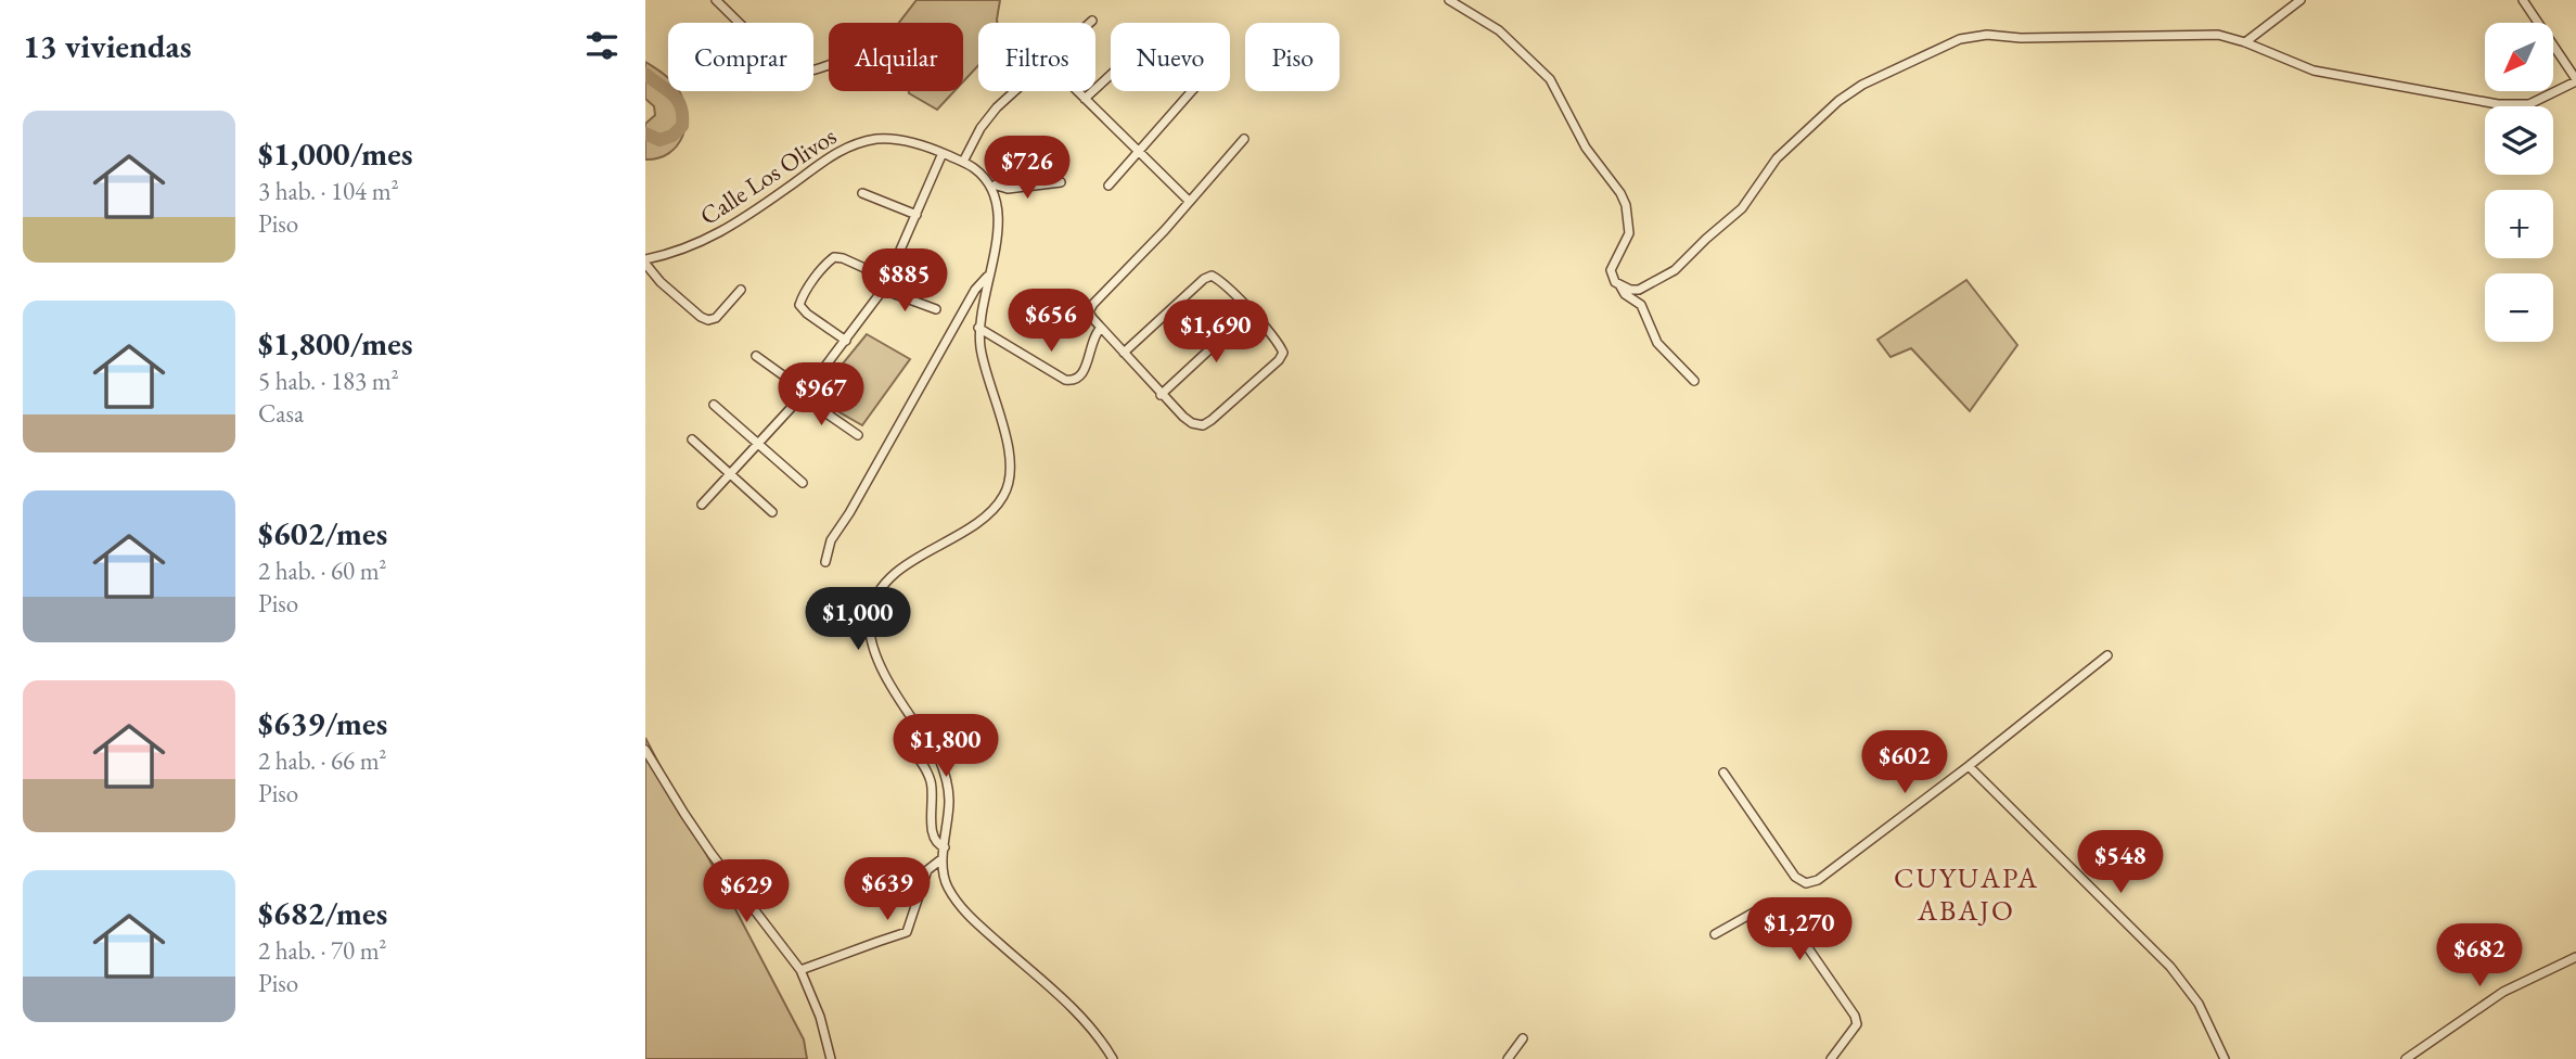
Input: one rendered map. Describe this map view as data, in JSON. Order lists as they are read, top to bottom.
{
  "streets": {
    "street": ["Calle Los Olivos"]
  },
  "districts": ["CUYUAPA ABAJO"],
  "north": "bottom left",
  "page": {
    "heading": "13 viviendas",
    "map_buttons": ["+", "−"],
    "chip": [
      "Comprar",
      "Alquilar",
      "Filtros",
      "Nuevo",
      "Piso"
    ],
    "list": [
      {
        "name": "$1,000/mes",
        "note": "3 hab. · 104 m² · Piso"
      },
      {
        "name": "$1,800/mes",
        "note": "5 hab. · 183 m² · Casa"
      },
      {
        "name": "$602/mes",
        "note": "2 hab. · 60 m² · Piso"
      },
      {
        "name": "$639/mes",
        "note": "2 hab. · 66 m² · Piso"
      },
      {
        "name": "$682/mes",
        "note": "2 hab. · 70 m² · Piso"
      }
    ],
    "price": [
      "$726",
      "$885",
      "$656",
      "$1,690",
      "$967",
      "$1,000",
      "$1,800",
      "$602",
      "$548",
      "$639",
      "$629",
      "$1,270",
      "$682"
    ]
  }
}
